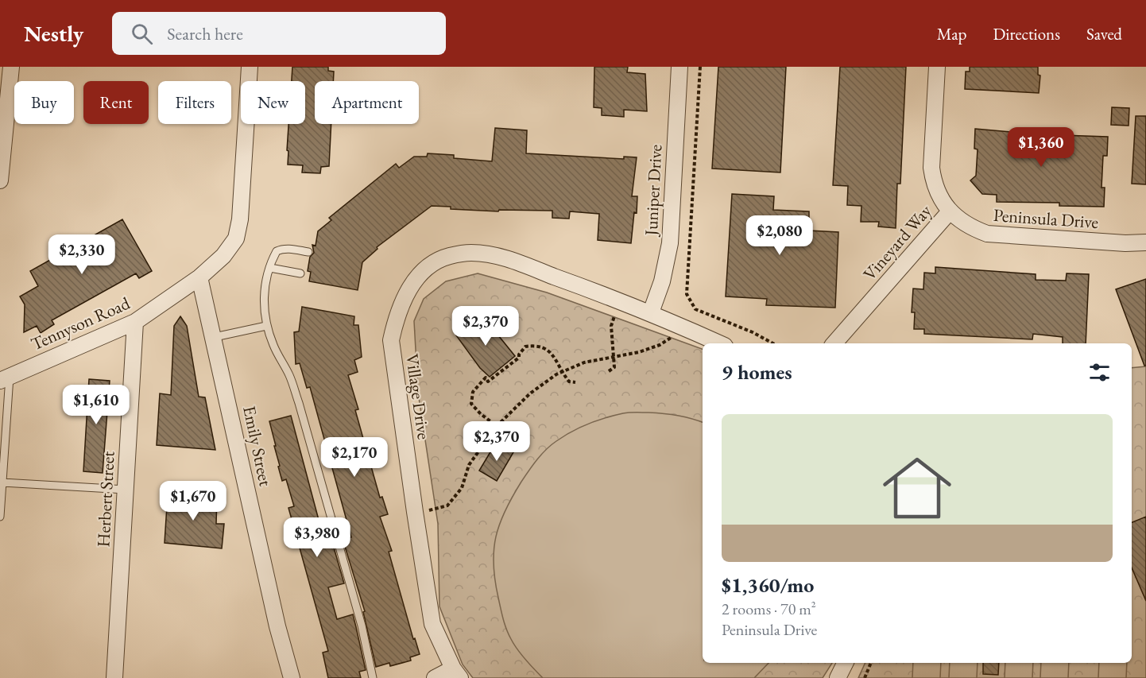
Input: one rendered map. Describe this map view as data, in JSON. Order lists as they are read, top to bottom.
{
  "streets": {
    "street": [
      "Juniper Drive",
      "Peninsula Drive",
      "Vineyard Way",
      "Tennyson Road",
      "Village Drive",
      "Emily Street",
      "Herbert Street"
    ]
  },
  "crossings": [
    ["Juniper Drive", "Village Drive"],
    ["Peninsula Drive", "Vineyard Way"],
    ["Tennyson Road", "Emily Street"],
    ["Tennyson Road", "Herbert Street"]
  ],
  "page": {
    "header": "Nestly",
    "search": "Search here",
    "nav": ["Map", "Directions", "Saved"],
    "chip": [
      "Buy",
      "Rent",
      "Filters",
      "New",
      "Apartment"
    ],
    "price": [
      "$1,360",
      "$2,080",
      "$2,330",
      "$2,370",
      "$1,610",
      "$2,370",
      "$2,170",
      "$1,670",
      "$3,980"
    ],
    "heading": "9 homes",
    "list": [
      {
        "name": "$1,360/mo",
        "note": "2 rooms · 70 m² · Peninsula Drive"
      }
    ]
  }
}
